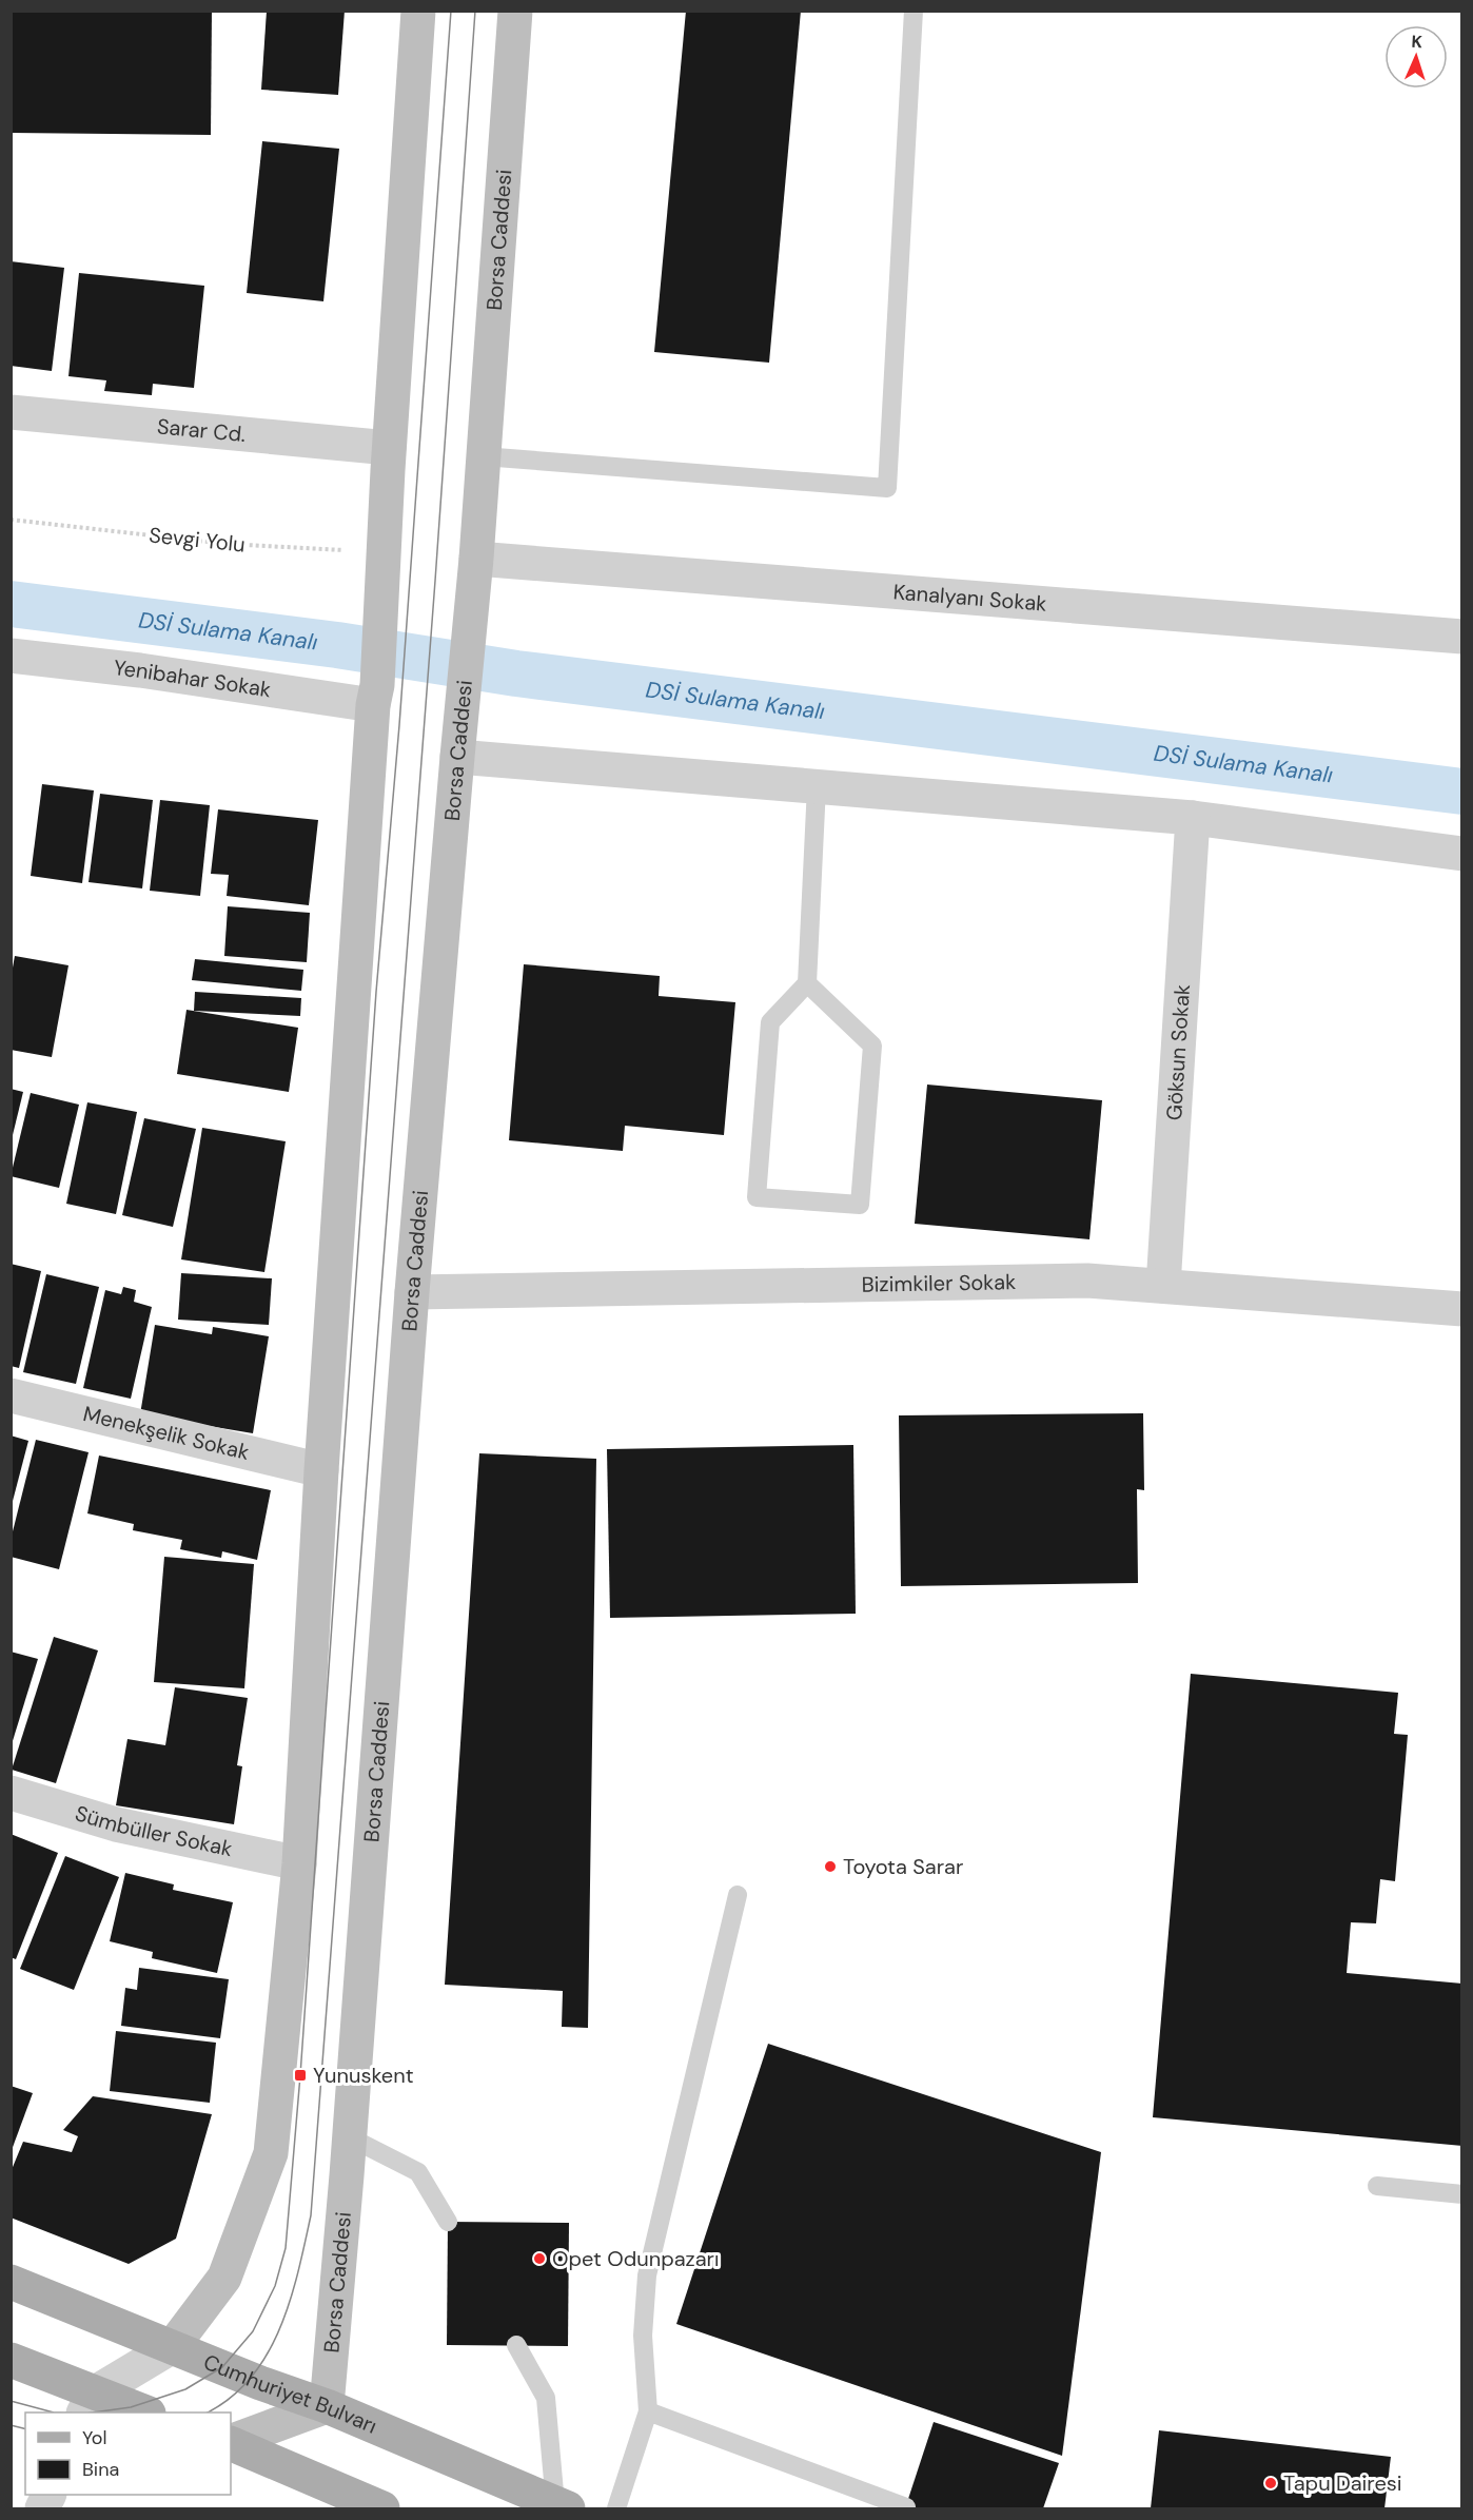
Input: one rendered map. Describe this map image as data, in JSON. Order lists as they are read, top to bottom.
{
  "streets": {
    "main road": ["Borsa Caddesi", "Cumhuriyet Bulvarı"],
    "street": [
      "Sarar Cd.",
      "Kanalyanı Sokak",
      "Yenibahar Sokak",
      "Göksun Sokak",
      "Bizimkiler Sokak",
      "Menekşelik Sokak",
      "Sümbüller Sokak"
    ],
    "path": ["Sevgi Yolu"]
  },
  "crossings": [
    ["Borsa Caddesi", "Kanalyanı Sokak"],
    ["Borsa Caddesi", "Bizimkiler Sokak"],
    ["Borsa Caddesi", "Cumhuriyet Bulvarı"],
    ["Göksun Sokak", "Bizimkiler Sokak"]
  ],
  "water": ["DSİ Sulama Kanalı"],
  "places": {
    "other": ["Toyota Sarar", "Opet Odunpazarı", "Tapu Dairesi"],
    "transit": ["Yunuskent"]
  },
  "legend": ["Yol", "Bina"],
  "north": "top"
}
